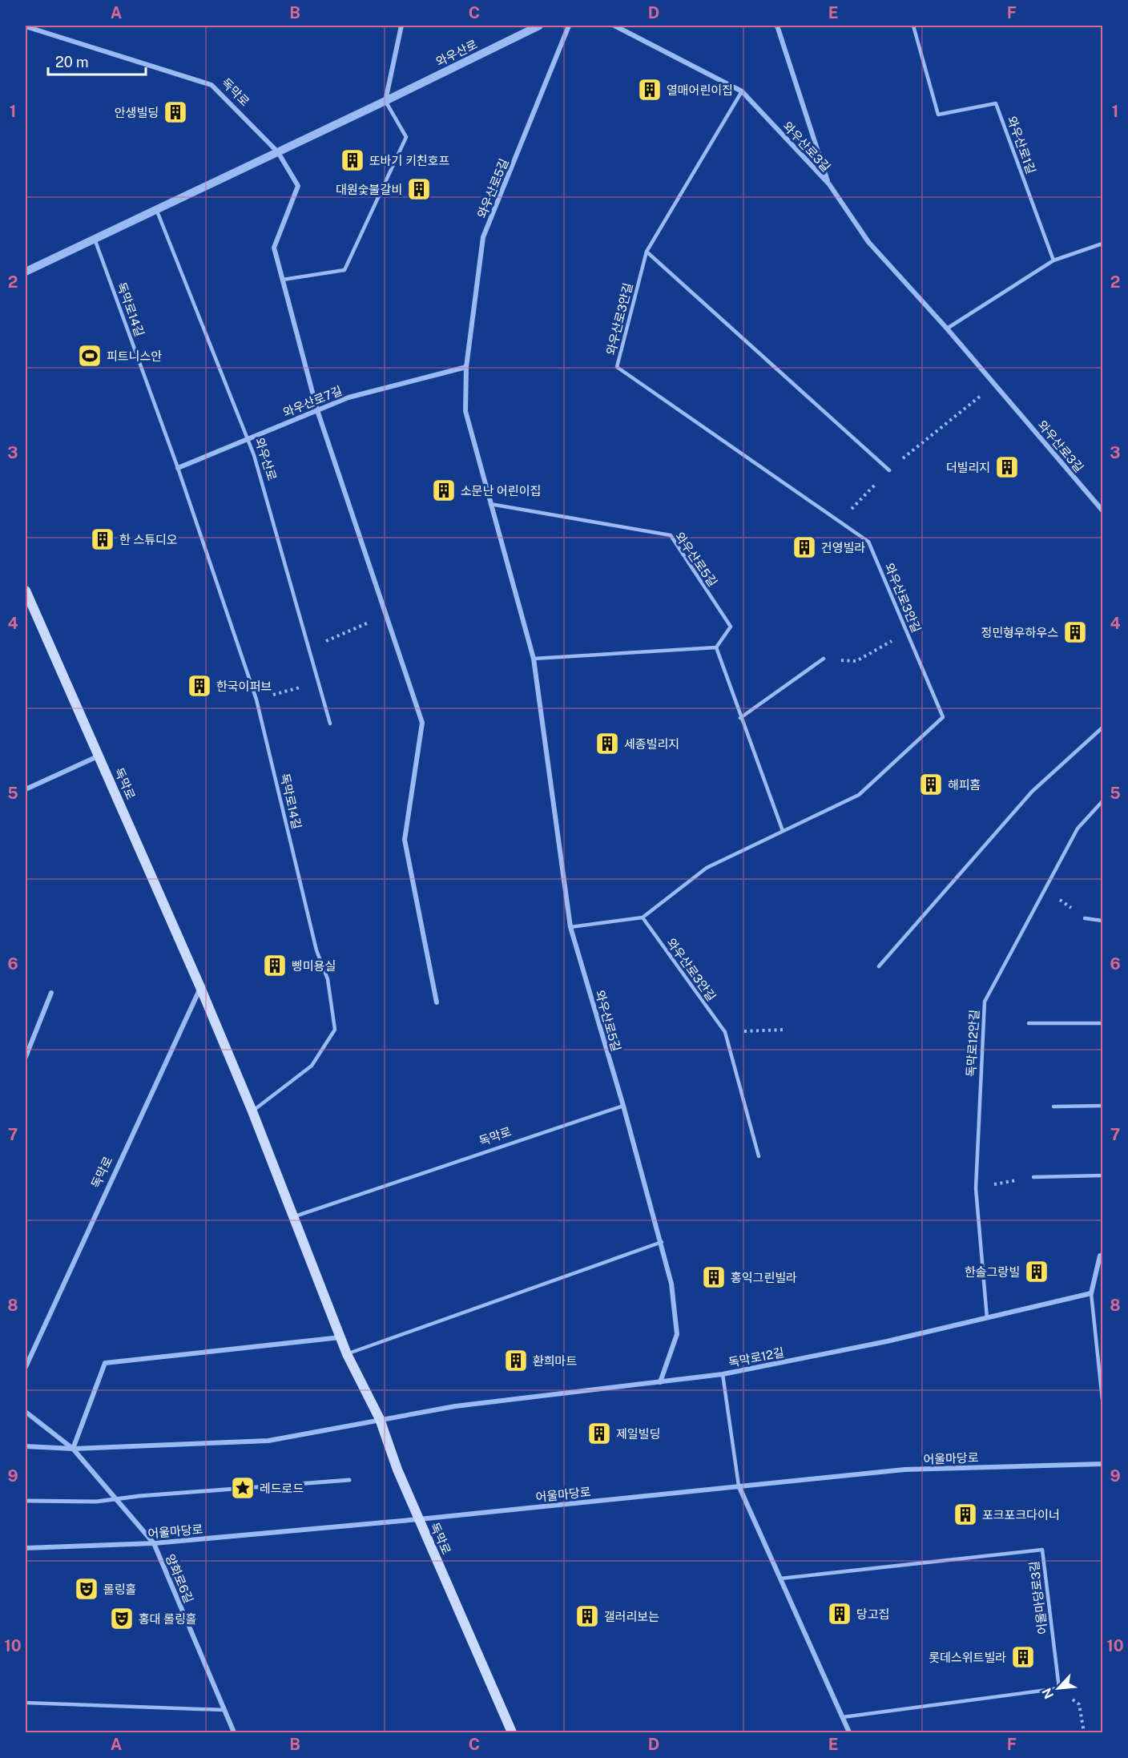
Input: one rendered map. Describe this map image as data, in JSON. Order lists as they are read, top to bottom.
{
  "streets": {
    "main road": ["독막로"],
    "street": [
      "와우산로",
      "와우산로3길",
      "와우산로5길",
      "와우산로7길",
      "독막로12길",
      "어울마당로",
      "양화로6길"
    ],
    "lane": [
      "와우산로1길",
      "독막로14길",
      "와우산로3안길",
      "독막로12안길",
      "어울마당로3길"
    ]
  },
  "crossings": [
    ["와우산로", "독막로"],
    ["와우산로", "독막로14길"],
    ["와우산로", "와우산로7길"],
    ["독막로", "와우산로5길"],
    ["독막로", "독막로14길"],
    ["독막로", "독막로12길"],
    ["독막로", "어울마당로"],
    ["와우산로3길", "와우산로3안길"],
    ["와우산로5길", "와우산로7길"],
    ["와우산로5길", "독막로12길"],
    ["독막로12안길", "독막로12길"],
    ["어울마당로", "양화로6길"]
  ],
  "places": {
    "building": [
      "열매어린이집",
      "안생빌딩",
      "또바기 키친호프",
      "대원숯불갈비",
      "더빌리지",
      "소문난 어린이집",
      "한 스튜디오",
      "건영빌라",
      "정민형우하우스",
      "한국이퍼브",
      "세종빌리지",
      "해피홈",
      "삥미용실",
      "한솔그랑빌",
      "홍익그린빌라",
      "환희마트",
      "제일빌딩",
      "포크포크다이너",
      "당고집",
      "갤러리보는",
      "롯데스위트빌라"
    ],
    "sports": ["피트니스안"],
    "place": ["레드로드"],
    "theatre": ["롤링홀", "홍대 롤링홀"]
  },
  "scale_bar": "20 m",
  "north": "bottom left",
  "grid": {
    "columns": [
      "A",
      "B",
      "C",
      "D",
      "E",
      "F"
    ],
    "rows": [
      "1",
      "2",
      "3",
      "4",
      "5",
      "6",
      "7",
      "8",
      "9",
      "10"
    ]
  }
}
